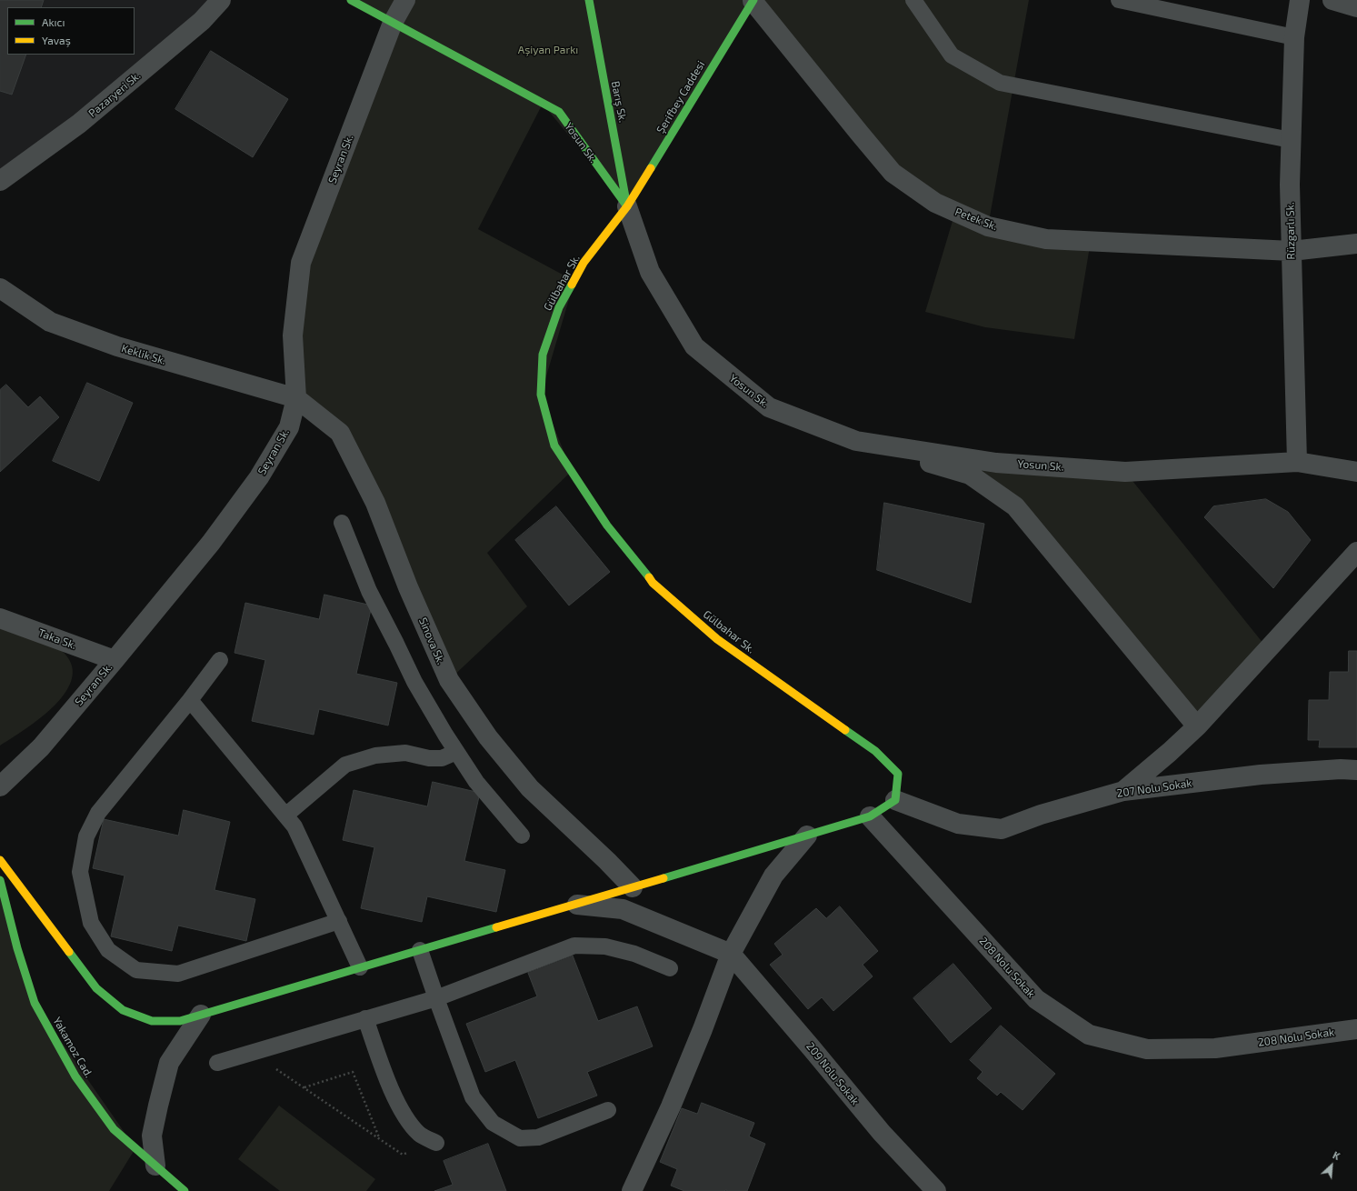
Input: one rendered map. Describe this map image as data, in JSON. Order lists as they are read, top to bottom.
{
  "streets": {
    "street": [
      "Pazaryeri Sk.",
      "Şerifbey Caddesi",
      "Barış Sk.",
      "Yosun Sk.",
      "Seyran Sk.",
      "Petek Sk.",
      "Rüzgarlı Sk.",
      "Gülbahar Sk.",
      "Keklik Sk.",
      "Taka Sk.",
      "Sinova Sk.",
      "207 Nolu Sokak",
      "208 Nolu Sokak",
      "Yakamoz Cad.",
      "209 Nolu Sokak"
    ]
  },
  "crossings": [
    ["Şerifbey Caddesi", "Barış Sk."],
    ["Şerifbey Caddesi", "Yosun Sk."],
    ["Şerifbey Caddesi", "Petek Sk."],
    ["Şerifbey Caddesi", "Gülbahar Sk."],
    ["Barış Sk.", "Yosun Sk."],
    ["Barış Sk.", "Gülbahar Sk."],
    ["Yosun Sk.", "Seyran Sk."],
    ["Yosun Sk.", "Rüzgarlı Sk."],
    ["Yosun Sk.", "Gülbahar Sk."],
    ["Seyran Sk.", "Keklik Sk."],
    ["Seyran Sk.", "Taka Sk."],
    ["Seyran Sk.", "Sinova Sk."],
    ["Petek Sk.", "Rüzgarlı Sk."],
    ["Gülbahar Sk.", "207 Nolu Sokak"],
    ["Keklik Sk.", "Sinova Sk."]
  ],
  "parks": ["Aşiyan Parkı"],
  "legend": ["Akıcı", "Yavaş"],
  "north": "top right"
}
